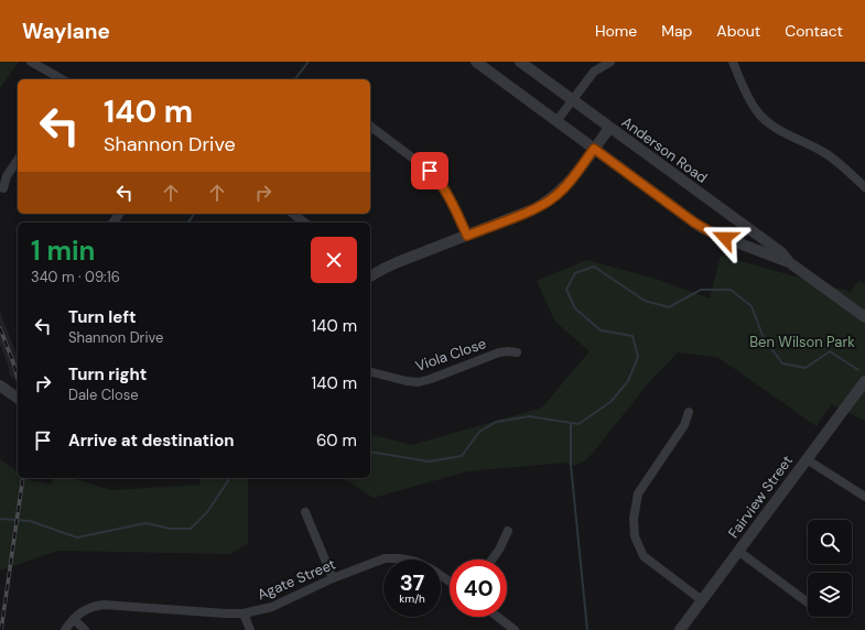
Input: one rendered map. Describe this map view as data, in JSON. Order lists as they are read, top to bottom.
{
  "streets": {
    "street": [
      "Anderson Road",
      "Viola Close",
      "Fairview Street",
      "Agate Street"
    ]
  },
  "parks": ["Ben Wilson Park"],
  "page": {
    "header": "Waylane",
    "nav": [
      "Home",
      "Map",
      "About",
      "Contact"
    ],
    "turn": ["140 m", "Shannon Drive"],
    "heading": ["1 min", "340 m · 09:16"],
    "list": [
      {
        "name": "Turn left",
        "note": "Shannon Drive",
        "value": "140 m"
      },
      {
        "name": "Turn right",
        "note": "Dale Close",
        "value": "140 m"
      },
      {
        "name": "Arrive at destination",
        "value": "60 m"
      }
    ],
    "speed": "37 km/h",
    "limit": "40"
  }
}
